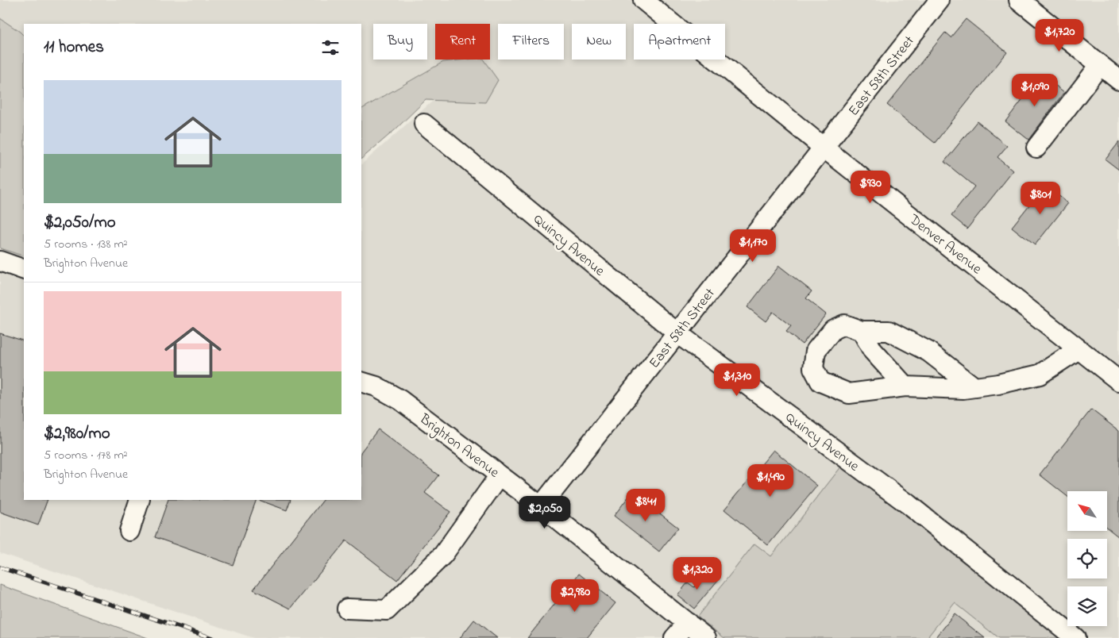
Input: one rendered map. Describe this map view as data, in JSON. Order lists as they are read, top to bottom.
{
  "streets": {
    "street": [
      "East 58th Street",
      "Denver Avenue",
      "Quincy Avenue",
      "Brighton Avenue"
    ]
  },
  "crossings": [
    ["East 58th Street", "Denver Avenue"],
    ["East 58th Street", "Quincy Avenue"],
    ["East 58th Street", "Brighton Avenue"]
  ],
  "north": "top left",
  "page": {
    "price": [
      "$1,720",
      "$1,090",
      "$930",
      "$801",
      "$1,170",
      "$1,310",
      "$1,490",
      "$841",
      "$2,050",
      "$1,320",
      "$2,980"
    ],
    "chip": [
      "Buy",
      "Rent",
      "Filters",
      "New",
      "Apartment"
    ],
    "heading": "11 homes",
    "list": [
      {
        "name": "$2,050/mo",
        "note": "5 rooms · 138 m² · Brighton Avenue"
      },
      {
        "name": "$2,980/mo",
        "note": "5 rooms · 178 m² · Brighton Avenue"
      }
    ]
  }
}
